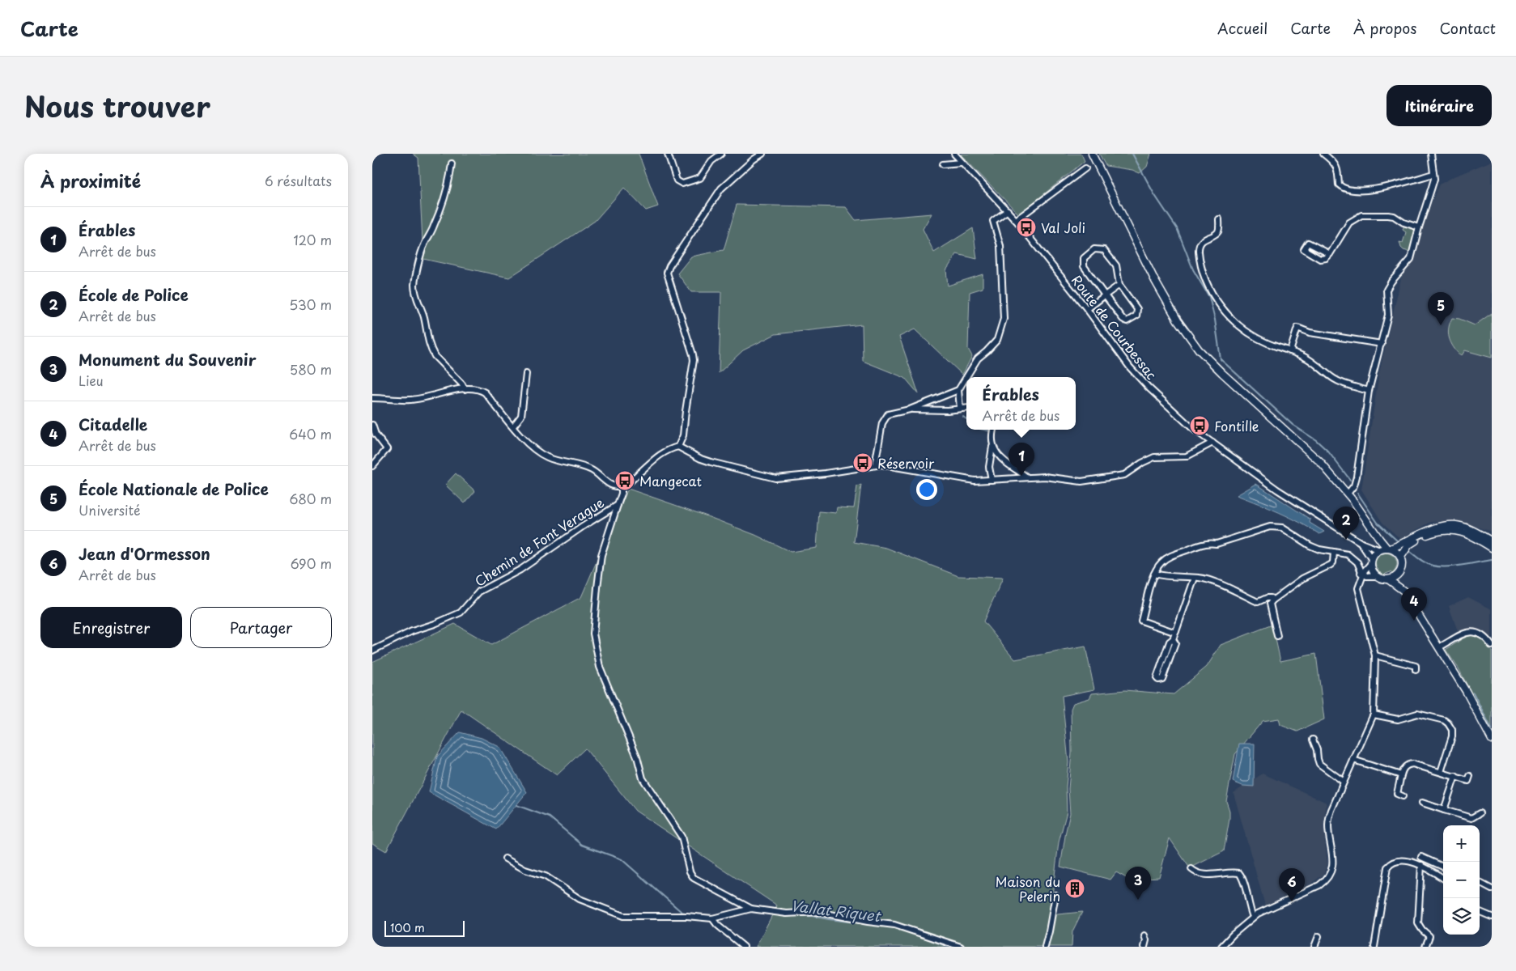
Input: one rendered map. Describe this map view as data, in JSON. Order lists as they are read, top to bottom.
{
  "streets": {
    "street": ["Route de Courbessac", "Chemin de Font Verague"]
  },
  "water": ["Vallat Riquet"],
  "places": {
    "bus stop": [
      "Val Joli",
      "Fontille",
      "Réservoir",
      "Mangecat"
    ],
    "building": ["Maison du Pelerin"]
  },
  "scale_bar": "100 m",
  "page": {
    "header": "Carte",
    "nav": [
      "Accueil",
      "Carte",
      "À propos",
      "Contact"
    ],
    "title": "Nous trouver",
    "buttons": [
      "Itinéraire",
      ["Enregistrer", "Partager"]
    ],
    "heading": ["À proximité", "6 résultats"],
    "list": [
      {
        "mark": "1",
        "name": "Érables",
        "note": "Arrêt de bus",
        "value": "120 m"
      },
      {
        "mark": "2",
        "name": "École de Police",
        "note": "Arrêt de bus",
        "value": "530 m"
      },
      {
        "mark": "3",
        "name": "Monument du Souvenir",
        "note": "Lieu",
        "value": "580 m"
      },
      {
        "mark": "4",
        "name": "Citadelle",
        "note": "Arrêt de bus",
        "value": "640 m"
      },
      {
        "mark": "5",
        "name": "École Nationale de Police",
        "note": "Université",
        "value": "680 m"
      },
      {
        "mark": "6",
        "name": "Jean d'Ormesson",
        "note": "Arrêt de bus",
        "value": "690 m"
      }
    ],
    "pins": [
      "5",
      "1",
      "2",
      "4",
      "3",
      "6"
    ],
    "popup": ["Érables", "Arrêt de bus"],
    "map_buttons": ["+", "−"],
    "scale": "100 m"
  }
}
